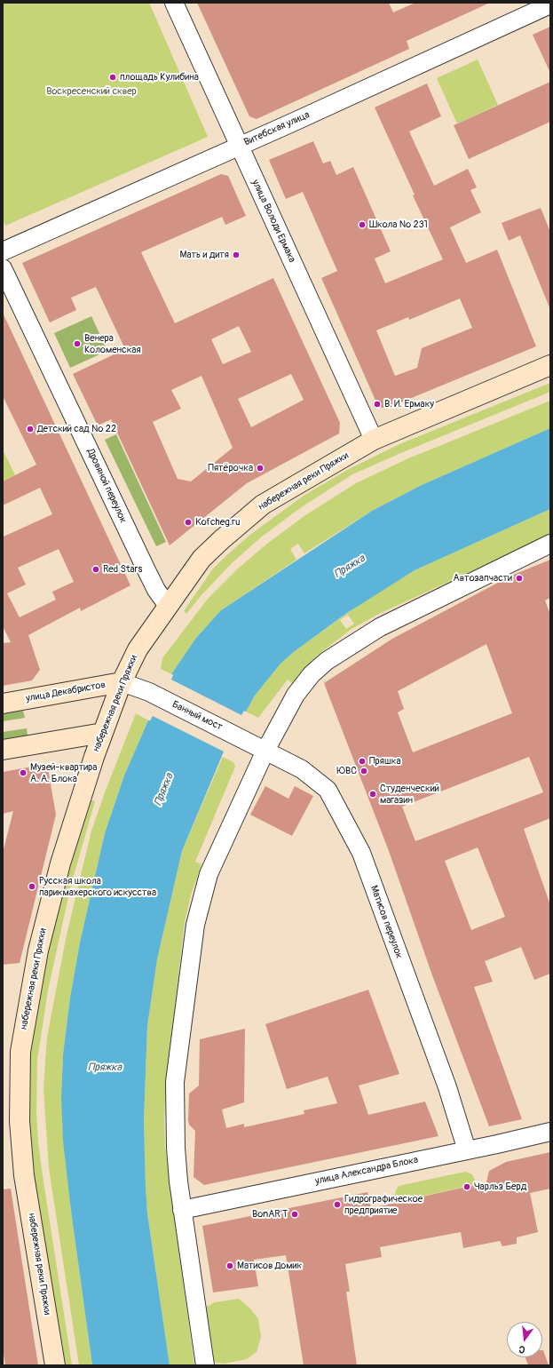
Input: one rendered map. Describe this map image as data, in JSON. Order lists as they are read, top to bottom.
{
  "streets": {
    "main road": ["набережная реки Пряжки", "улица Декабристов"],
    "street": [
      "Витебская улица",
      "улица Володи Ермака",
      "Дровяной переулок",
      "Банный мост",
      "Матисов переулок",
      "улица Александра Блока"
    ]
  },
  "crossings": [
    ["Витебская улица", "улица Володи Ермака"],
    ["улица Володи Ермака", "набережная реки Пряжки"],
    ["набережная реки Пряжки", "Дровяной переулок"],
    ["набережная реки Пряжки", "улица Декабристов"],
    ["улица Декабристов", "Банный мост"],
    ["Банный мост", "Матисов переулок"],
    ["Матисов переулок", "улица Александра Блока"]
  ],
  "water": ["Пряжка"],
  "parks": ["Воскресенский сквер"],
  "places": [
    "площадь Кулибина",
    "Школа № 231",
    "Мать и дитя",
    "Венера Коломенская",
    "В. И. Ермаку",
    "Детский сад № 22",
    "Пятёрочка",
    "Kofcheg.ru",
    "Red Stars",
    "Автозапчасти",
    "Пряшка",
    "ЮВС",
    "Музей-квартира А. А. Блока",
    "Студенческий магазин",
    "Русская школа парикмахерского искусства",
    "Чарльз Берд",
    "Гидрографическое предприятие",
    "BonAR'T",
    "Матисов Домик"
  ],
  "north": "bottom"
}
